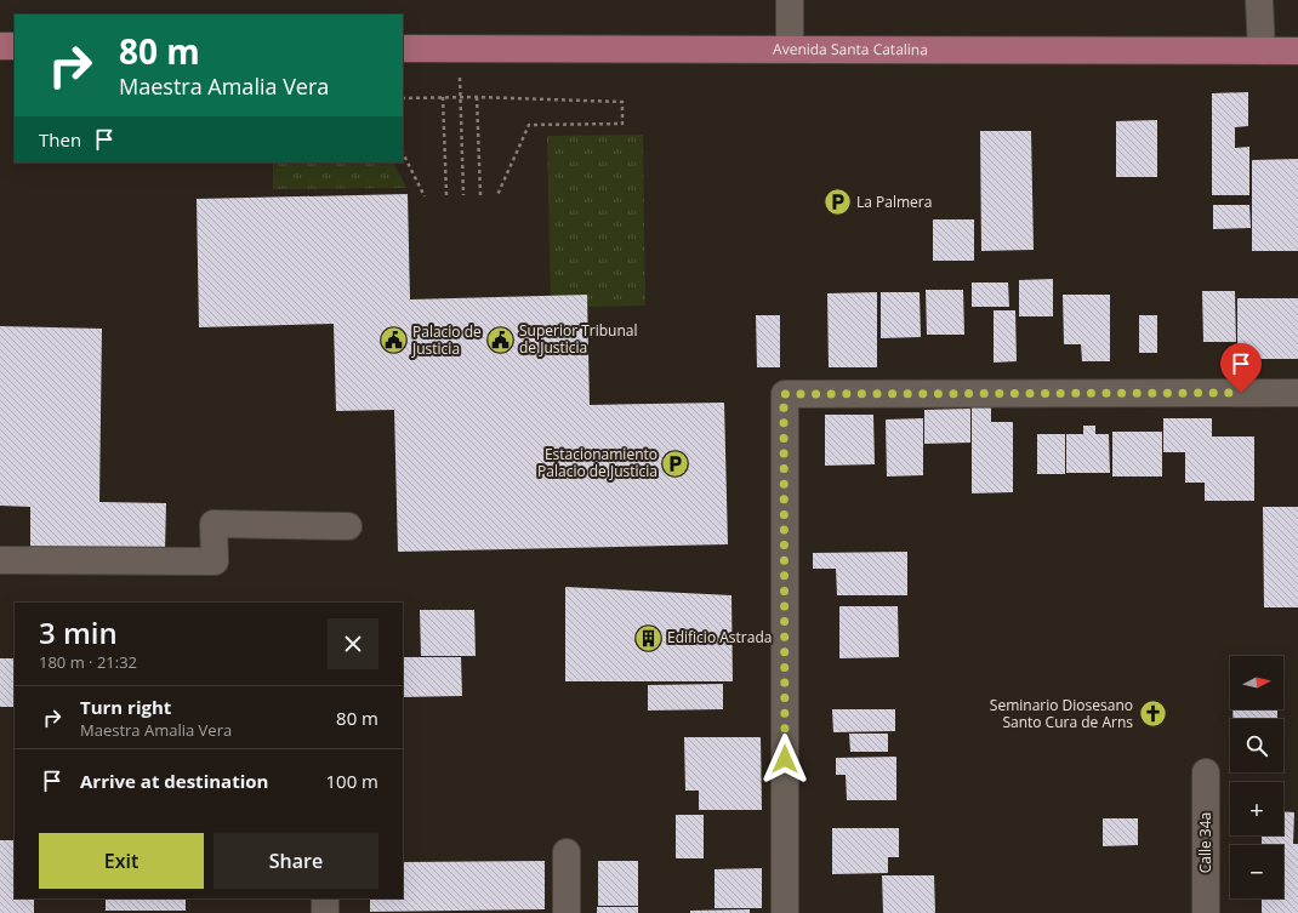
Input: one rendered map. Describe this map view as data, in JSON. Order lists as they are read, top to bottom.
{
  "streets": {
    "main road": ["Avenida Santa Catalina"],
    "street": ["Calle 34a"]
  },
  "places": {
    "parking": ["La Palmera", "Estacionamiento Palacio de Justicia"],
    "public building": ["Superior Tribunal de Justicia", "Palacio de Justicia"],
    "building": ["Edificio Astrada"],
    "church": ["Seminario Diosesano Santo Cura de Arns"]
  },
  "north": "right",
  "page": {
    "turn": ["80 m", "Maestra Amalia Vera"],
    "then": "Then",
    "heading": ["3 min", "180 m · 21:32"],
    "map_buttons": ["+", "−"],
    "list": [
      {
        "name": "Turn right",
        "note": "Maestra Amalia Vera",
        "value": "80 m"
      },
      {
        "name": "Arrive at destination",
        "value": "100 m"
      }
    ],
    "buttons": ["Exit", "Share"]
  }
}
